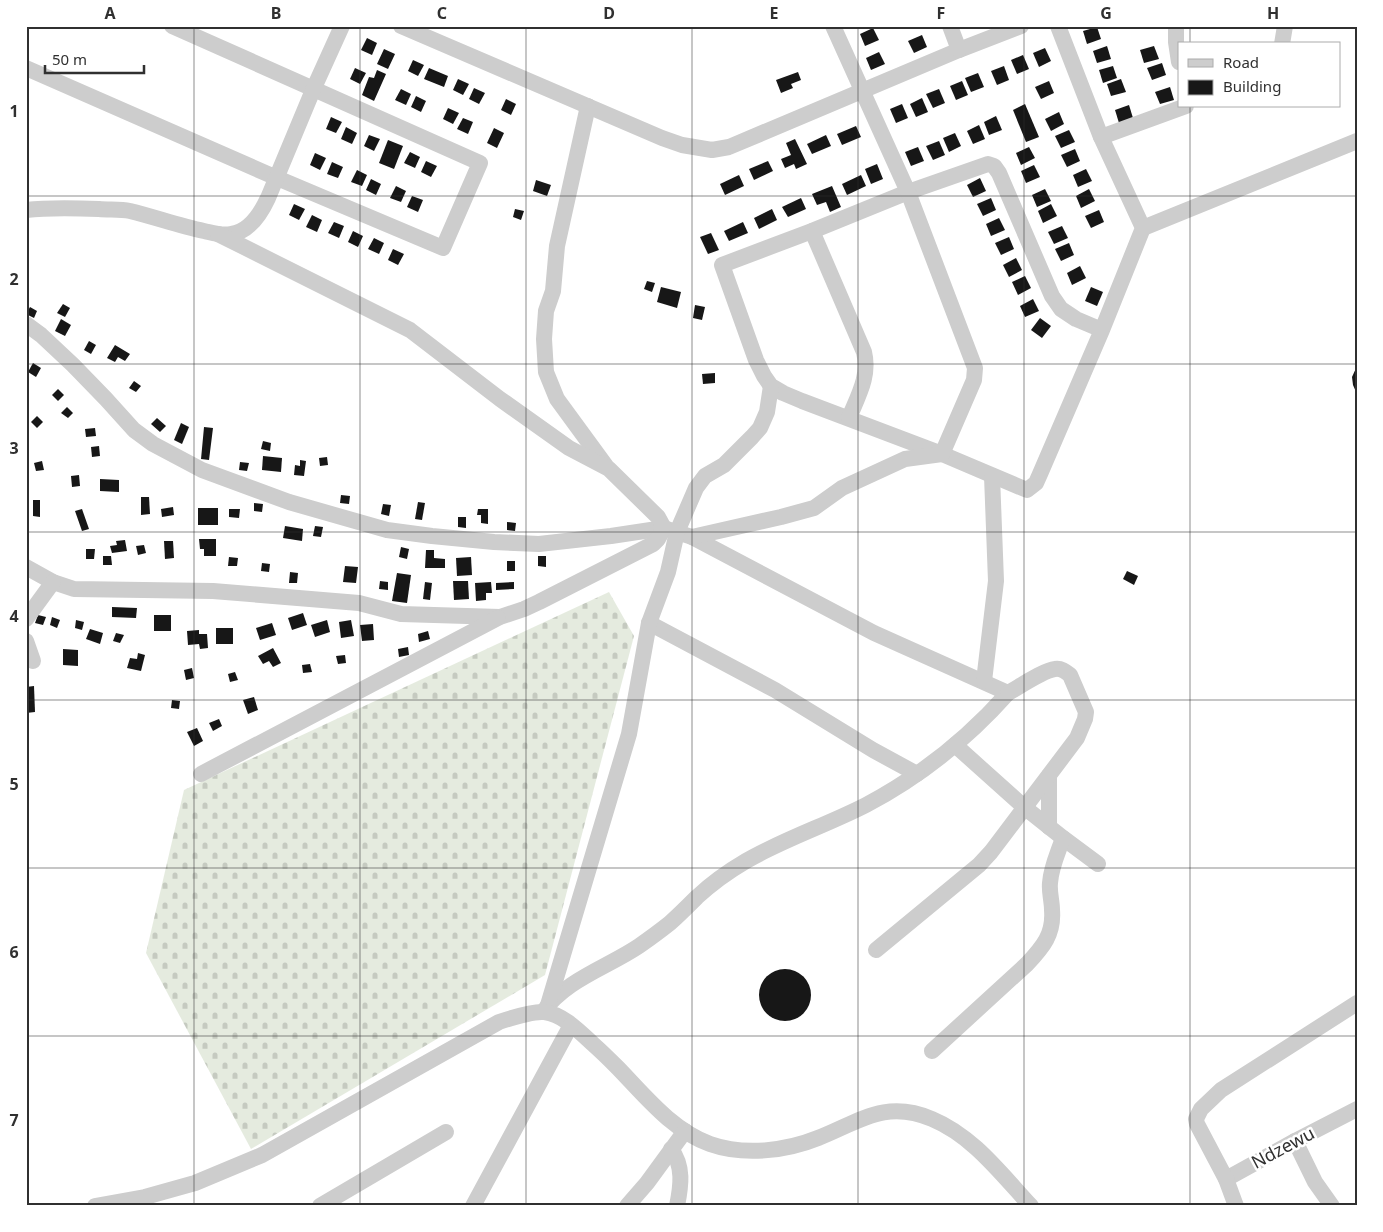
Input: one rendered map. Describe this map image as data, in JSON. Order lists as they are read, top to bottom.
{
  "streets": {
    "street": ["Ndzewu"]
  },
  "legend": ["Road", "Building"],
  "scale_bar": "50 m",
  "grid": {
    "columns": [
      "A",
      "B",
      "C",
      "D",
      "E",
      "F",
      "G",
      "H"
    ],
    "rows": [
      "1",
      "2",
      "3",
      "4",
      "5",
      "6",
      "7"
    ]
  }
}
